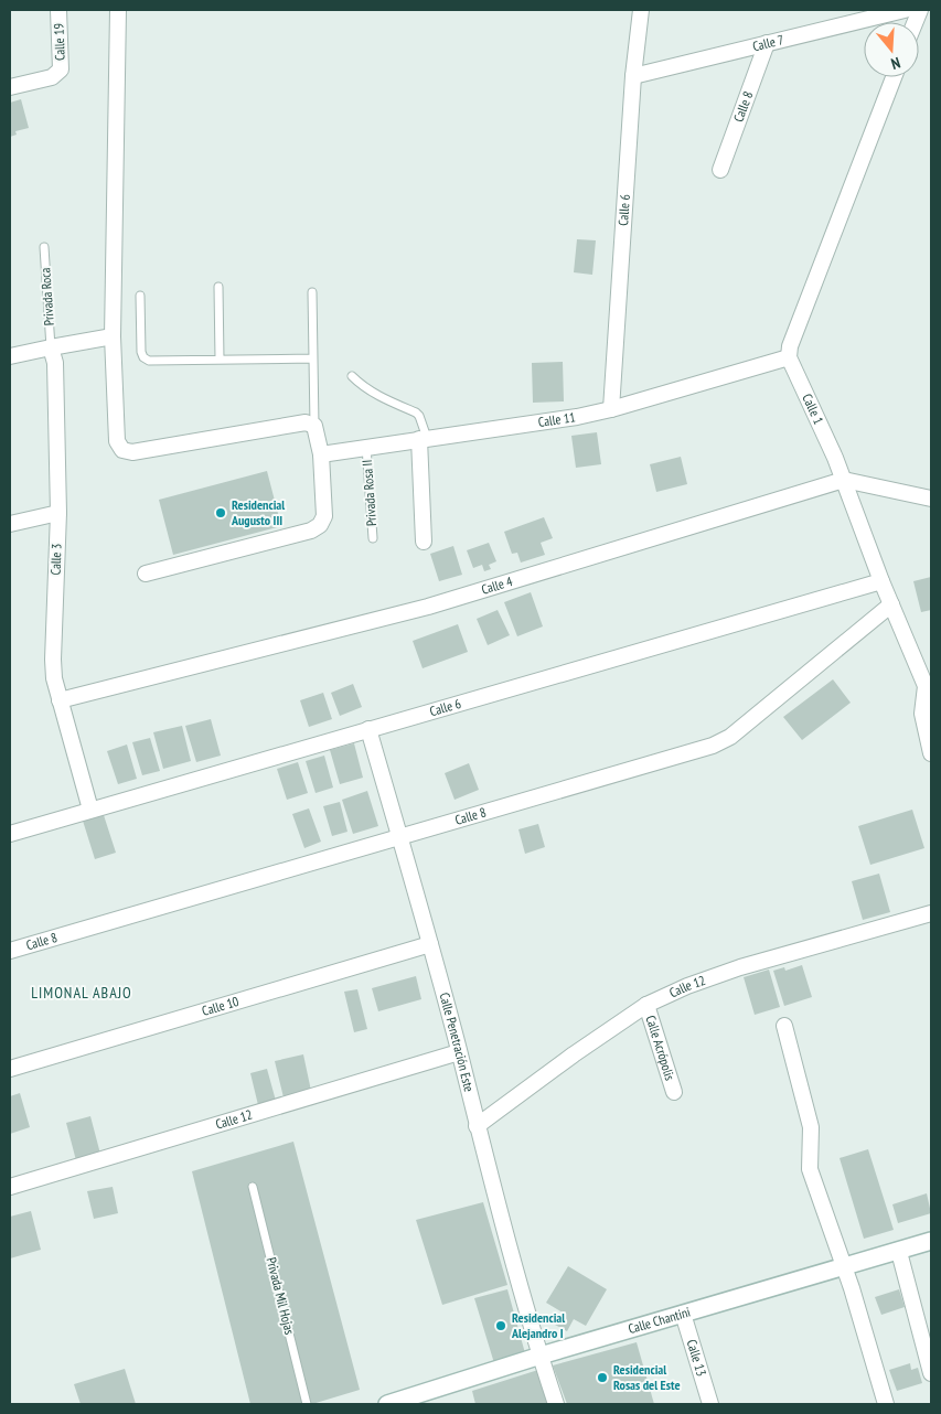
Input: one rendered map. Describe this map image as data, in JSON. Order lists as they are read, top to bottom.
{
  "streets": {
    "street": [
      "Calle 19",
      "Calle 7",
      "Calle 8",
      "Calle 6",
      "Calle 1",
      "Calle 11",
      "Calle 3",
      "Calle 4",
      "Calle 12",
      "Calle 10",
      "Calle Penetración Este",
      "Calle Acrópolis",
      "Calle Chantini",
      "Calle 13"
    ],
    "lane": ["Privada Roca", "Privada Rosa II", "Privada Mil Hojas"]
  },
  "crossings": [
    ["Calle 7", "Calle 8"],
    ["Calle 7", "Calle 6"],
    ["Calle 8", "Calle 1"],
    ["Calle 8", "Calle Penetración Este"],
    ["Calle 6", "Calle 1"],
    ["Calle 6", "Calle 11"],
    ["Calle 6", "Calle 3"],
    ["Calle 6", "Calle Penetración Este"],
    ["Privada Roca", "Calle 3"],
    ["Calle 1", "Calle 11"],
    ["Calle 1", "Calle 4"],
    ["Calle 11", "Privada Rosa II"],
    ["Calle 3", "Calle 4"],
    ["Calle 12", "Calle Penetración Este"],
    ["Calle 12", "Calle Acrópolis"],
    ["Calle 10", "Calle Penetración Este"],
    ["Calle Penetración Este", "Calle Chantini"],
    ["Calle Chantini", "Calle 13"]
  ],
  "districts": ["LIMONAL ABAJO"],
  "places": ["Residencial Augusto III", "Residencial Alejandro I", "Residencial Rosas del Este"],
  "north": "bottom"
}
